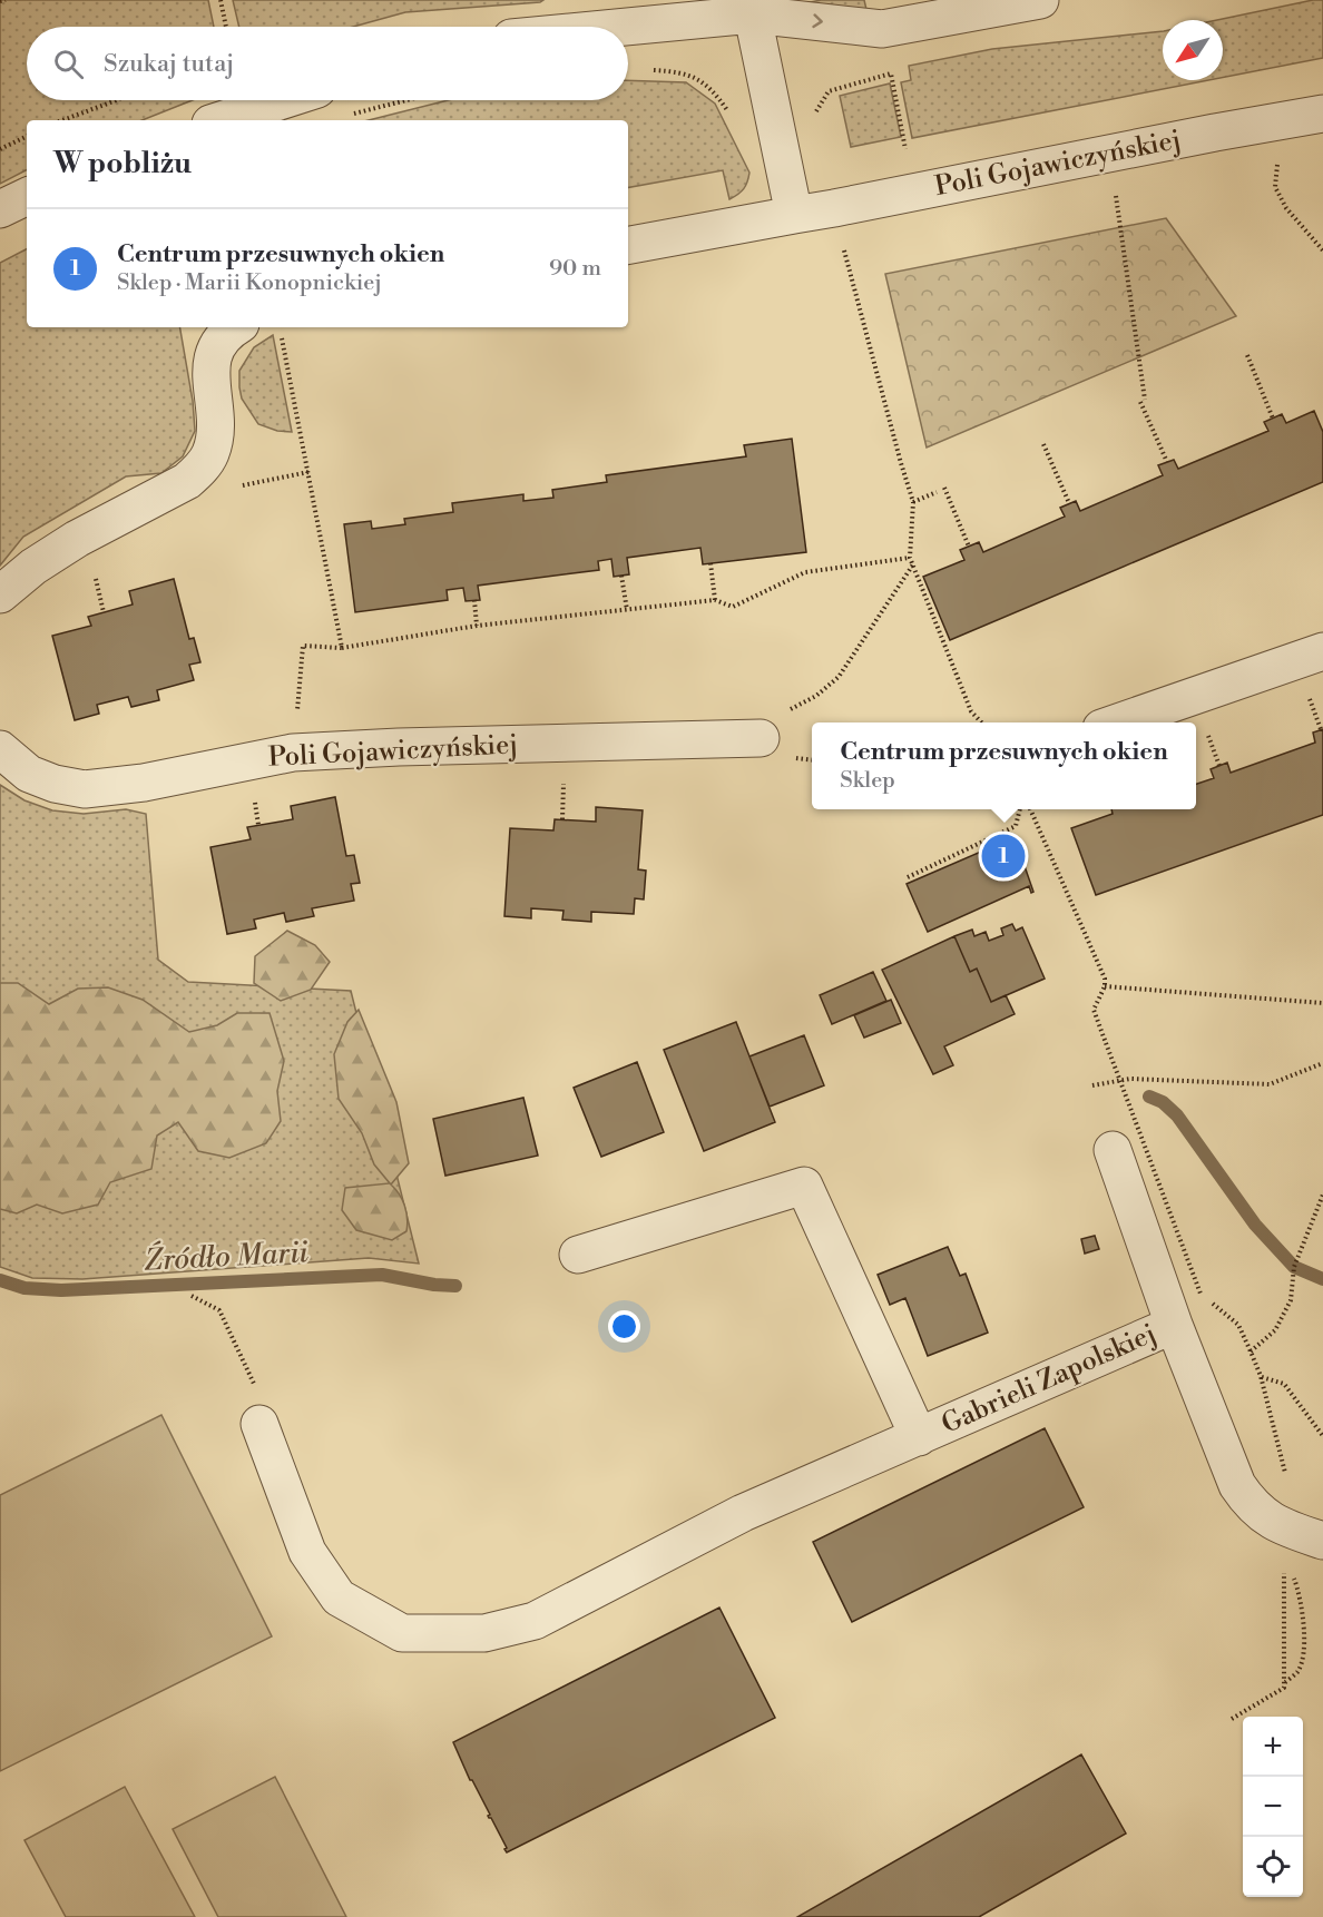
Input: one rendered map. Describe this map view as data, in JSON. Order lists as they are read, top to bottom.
{
  "streets": {
    "street": ["Poli Gojawiczyńskiej", "Gabrieli Zapolskiej"]
  },
  "water": ["Źródło Marii"],
  "north": "bottom left",
  "page": {
    "search": "Szukaj tutaj",
    "heading": "W pobliżu",
    "list": [
      {
        "mark": "1",
        "name": "Centrum przesuwnych okien",
        "note": "Sklep · Marii Konopnickiej",
        "value": "90 m"
      }
    ],
    "popup": ["Centrum przesuwnych okien", "Sklep"],
    "pins": "1",
    "map_buttons": ["+", "−"]
  }
}
